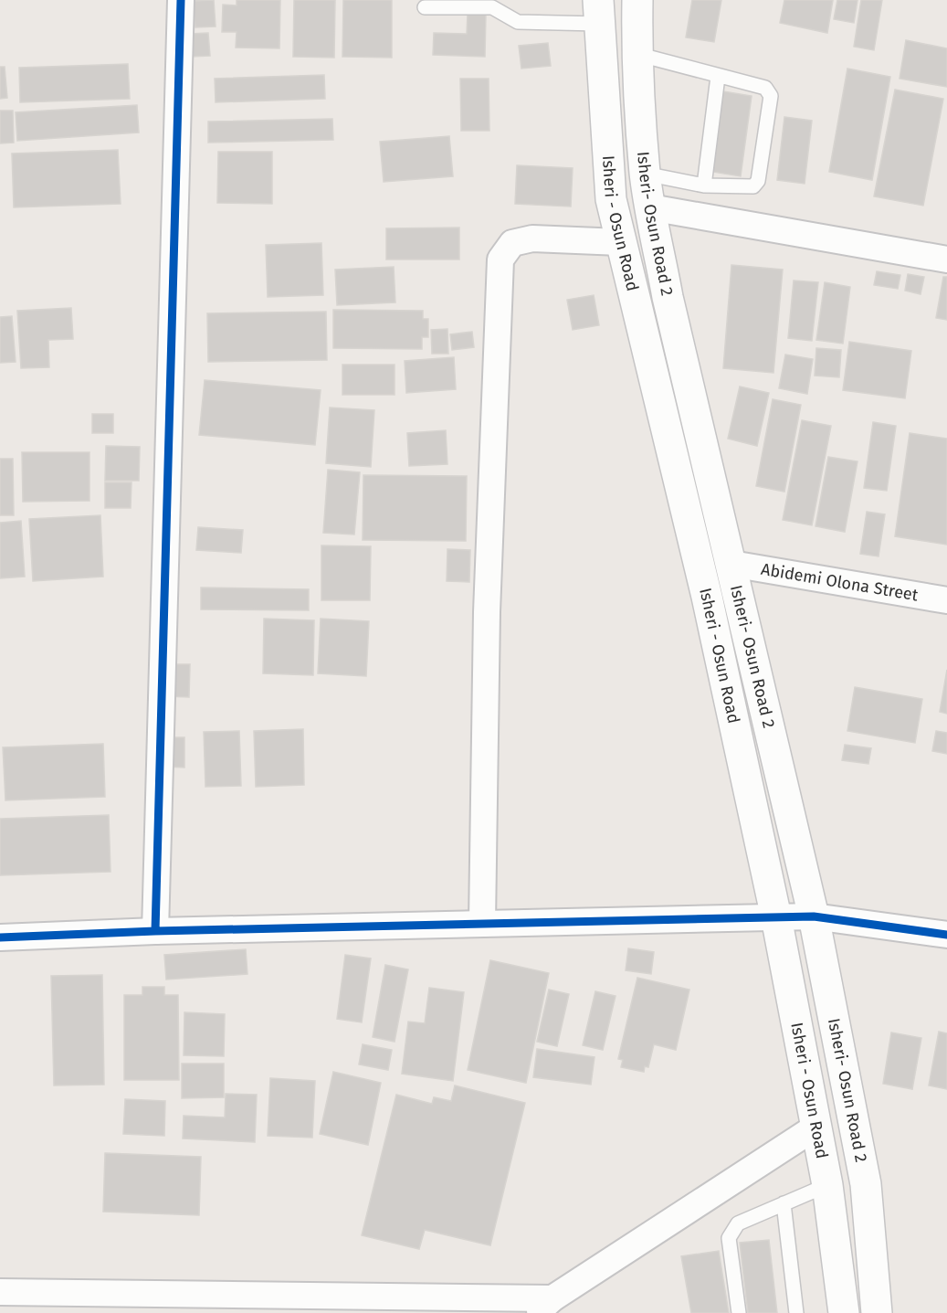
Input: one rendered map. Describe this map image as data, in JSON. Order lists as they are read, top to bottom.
{
  "streets": {
    "main road": ["Isheri - Osun Road", "Isheri- Osun Road 2"],
    "street": ["Abidemi Olona Street"]
  },
  "crossings": [
    ["Isheri- Osun Road 2", "Abidemi Olona Street"]
  ]
}
